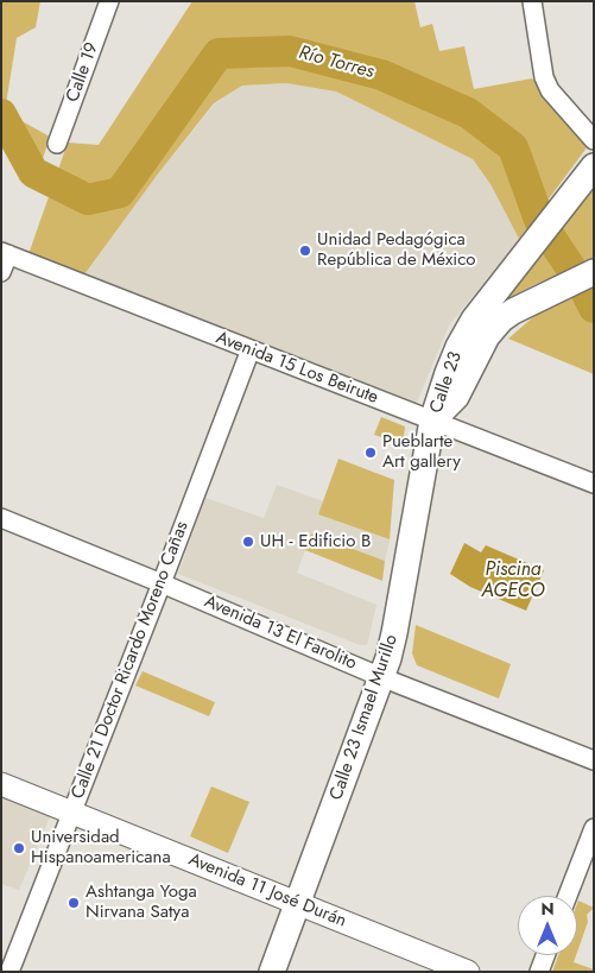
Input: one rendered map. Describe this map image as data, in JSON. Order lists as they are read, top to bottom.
{
  "streets": {
    "main road": ["Calle 23", "Calle 23 Ismael Murillo"],
    "street": [
      "Calle 19",
      "Avenida 15 Los Beirute",
      "Avenida 13 El Farolito",
      "Calle 21 Doctor Ricardo Moreno Cañas",
      "Avenida 11 José Durán"
    ]
  },
  "crossings": [
    ["Avenida 15 Los Beirute", "Calle 23"],
    ["Avenida 15 Los Beirute", "Calle 21 Doctor Ricardo Moreno Cañas"],
    ["Avenida 15 Los Beirute", "Calle 23 Ismael Murillo"],
    ["Calle 23", "Calle 23 Ismael Murillo"],
    ["Avenida 13 El Farolito", "Calle 21 Doctor Ricardo Moreno Cañas"],
    ["Avenida 13 El Farolito", "Calle 23 Ismael Murillo"],
    ["Calle 21 Doctor Ricardo Moreno Cañas", "Avenida 11 José Durán"],
    ["Calle 23 Ismael Murillo", "Avenida 11 José Durán"]
  ],
  "water": ["Río Torres", "Piscina AGECO"],
  "places": [
    "Unidad Pedagógica República de México",
    "Pueblarte Art gallery",
    "UH - Edificio B",
    "Universidad Hispanoamericana",
    "Ashtanga Yoga Nirvana Satya"
  ],
  "north": "top"
}
